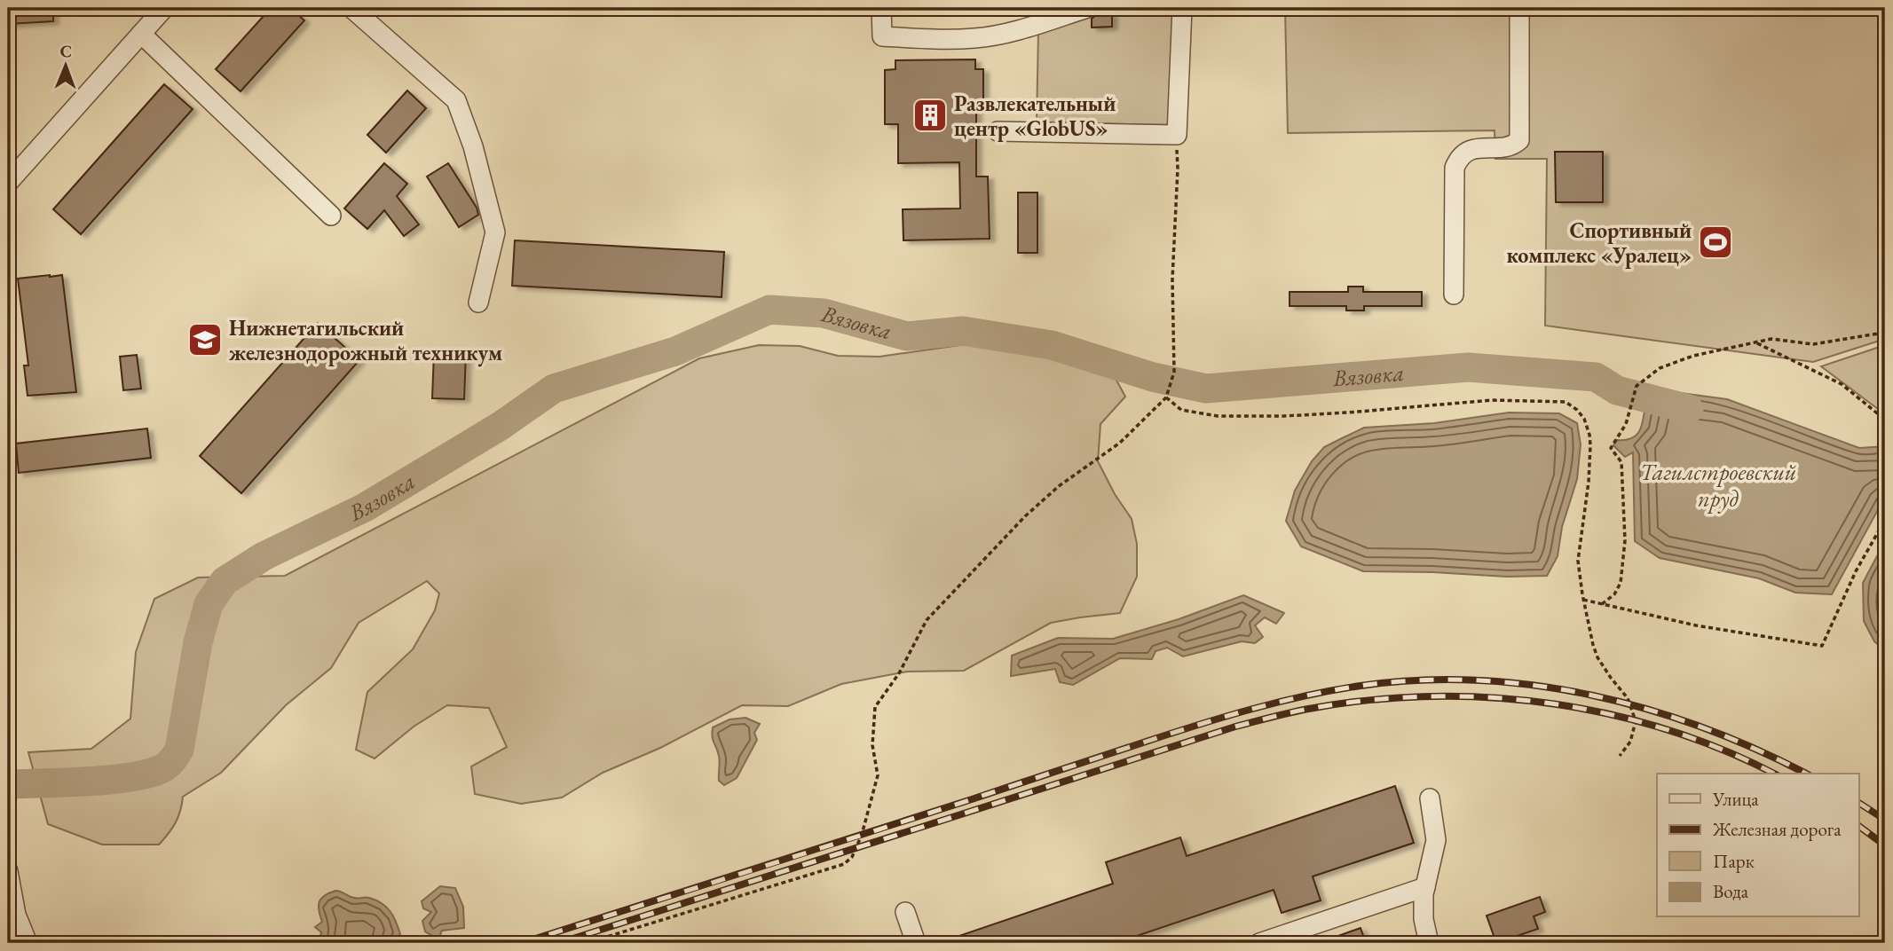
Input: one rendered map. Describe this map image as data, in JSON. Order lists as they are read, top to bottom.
{
  "water": ["Вязовка", "Тагилстроевский пруд"],
  "places": {
    "building": ["Развлекательный центр «GlobUS»"],
    "sports": ["Спортивный комплекс «Уралец»"],
    "school or university": ["Нижнетагильский железнодорожный техникум"]
  },
  "legend": [
    "Улица",
    "Железная дорога",
    "Парк",
    "Вода"
  ],
  "north": "top"
}
